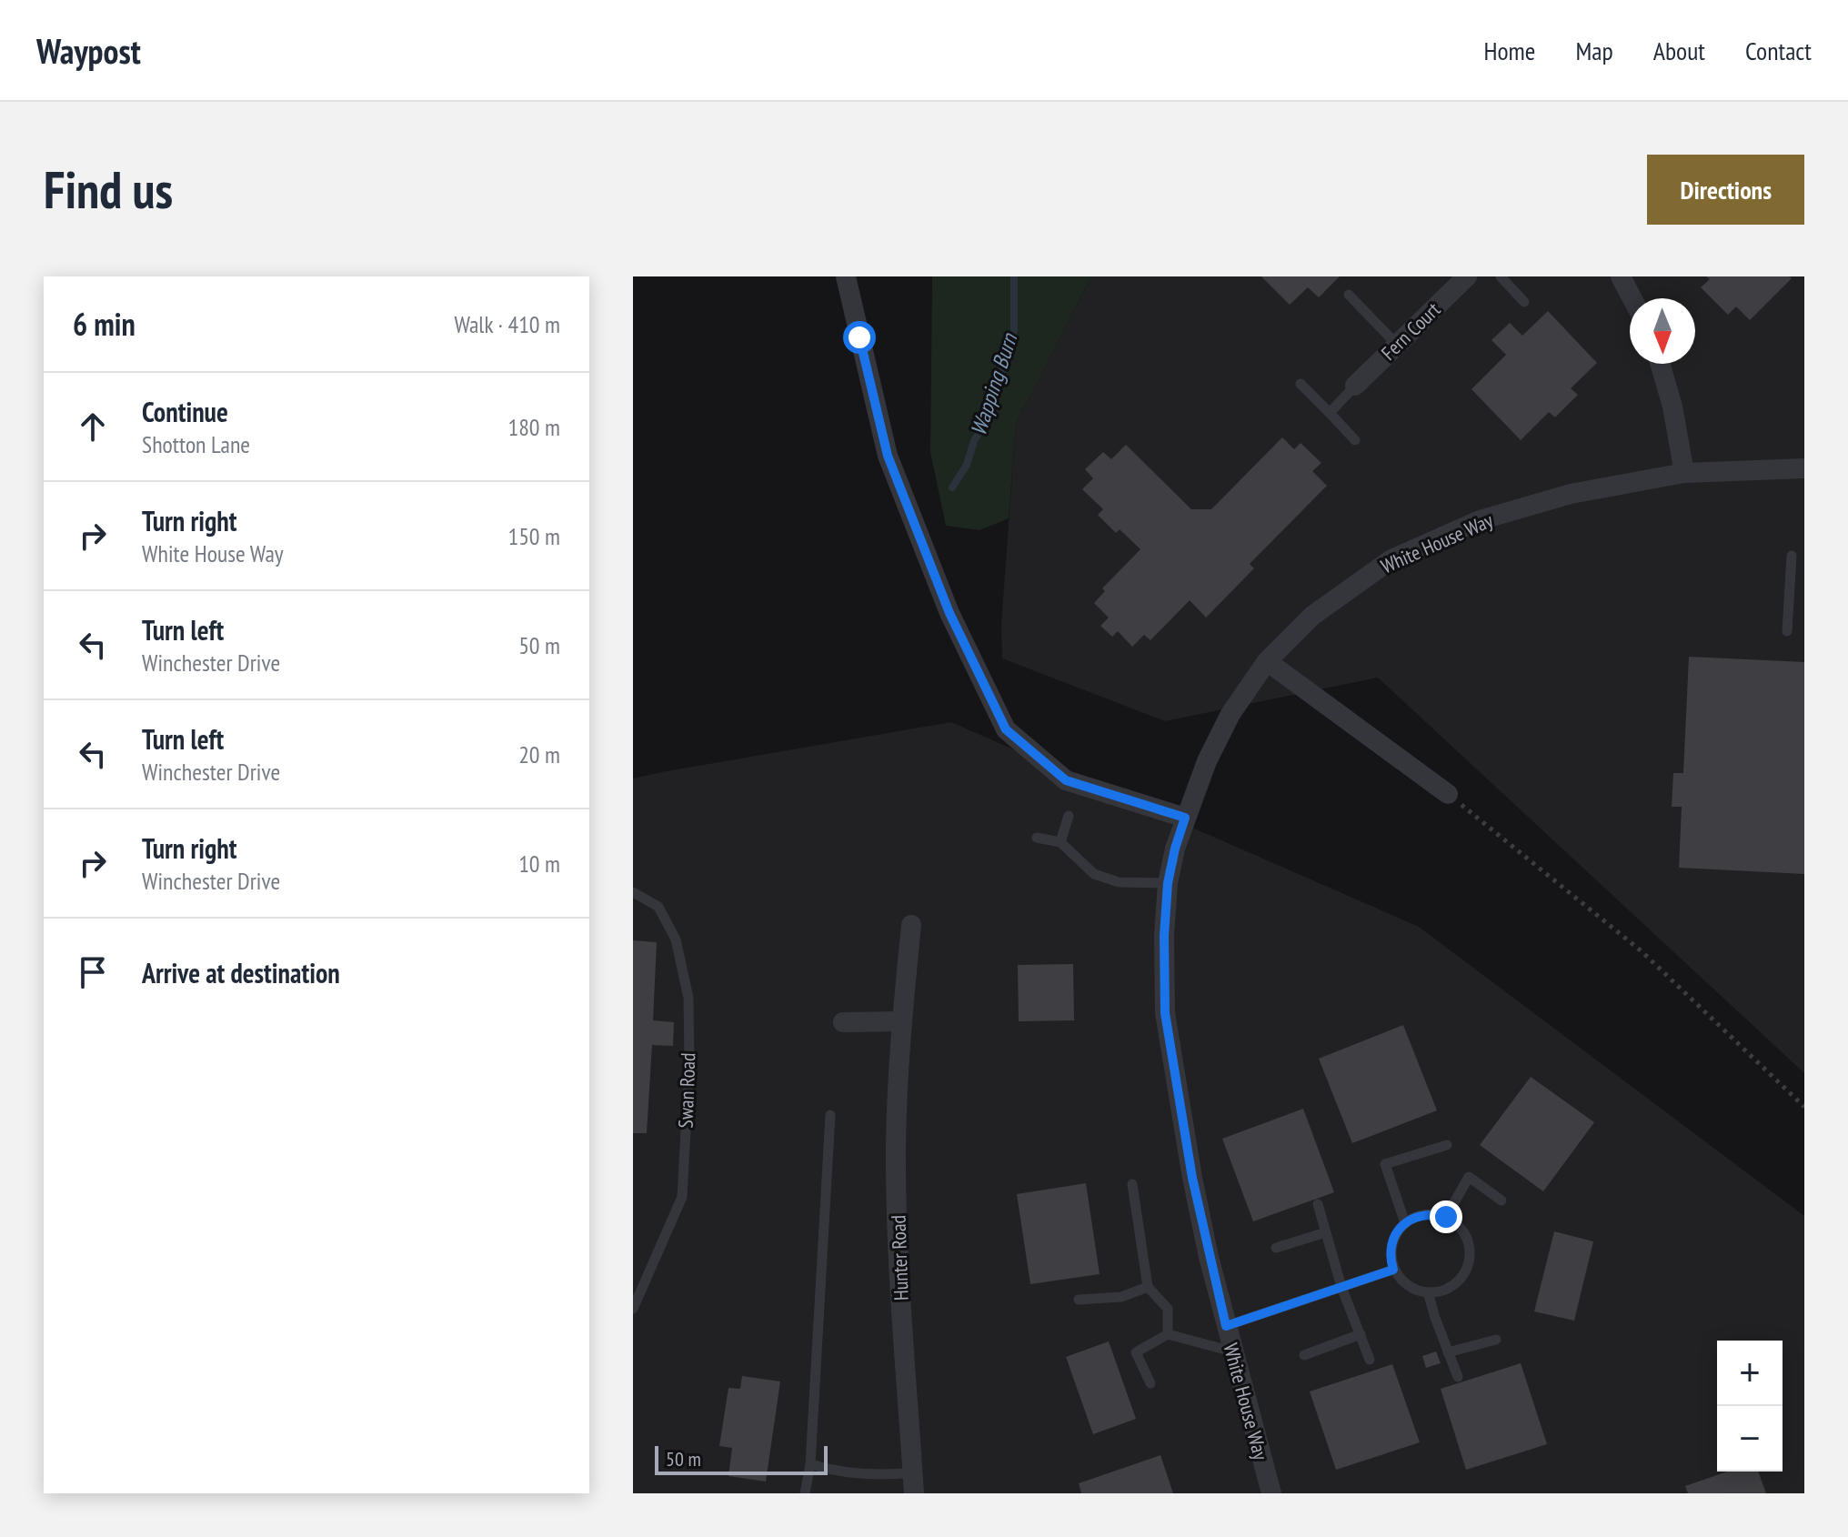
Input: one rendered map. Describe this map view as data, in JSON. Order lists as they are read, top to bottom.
{
  "streets": {
    "street": ["Fern Court", "White House Way", "Hunter Road"],
    "lane": ["Swan Road"]
  },
  "water": ["Wapping Burn"],
  "scale_bar": "50 m",
  "north": "bottom",
  "page": {
    "header": "Waypost",
    "nav": [
      "Home",
      "Map",
      "About",
      "Contact"
    ],
    "buttons": "Directions",
    "title": "Find us",
    "heading": ["6 min", "Walk · 410 m"],
    "list": [
      ["Continue", "Shotton Lane", "180 m"],
      ["Turn right", "White House Way", "150 m"],
      ["Turn left", "Winchester Drive", "50 m"],
      ["Turn left", "Winchester Drive", "20 m"],
      ["Turn right", "Winchester Drive", "10 m"],
      "Arrive at destination"
    ],
    "map_buttons": ["+", "−"],
    "scale": "50 m"
  }
}
